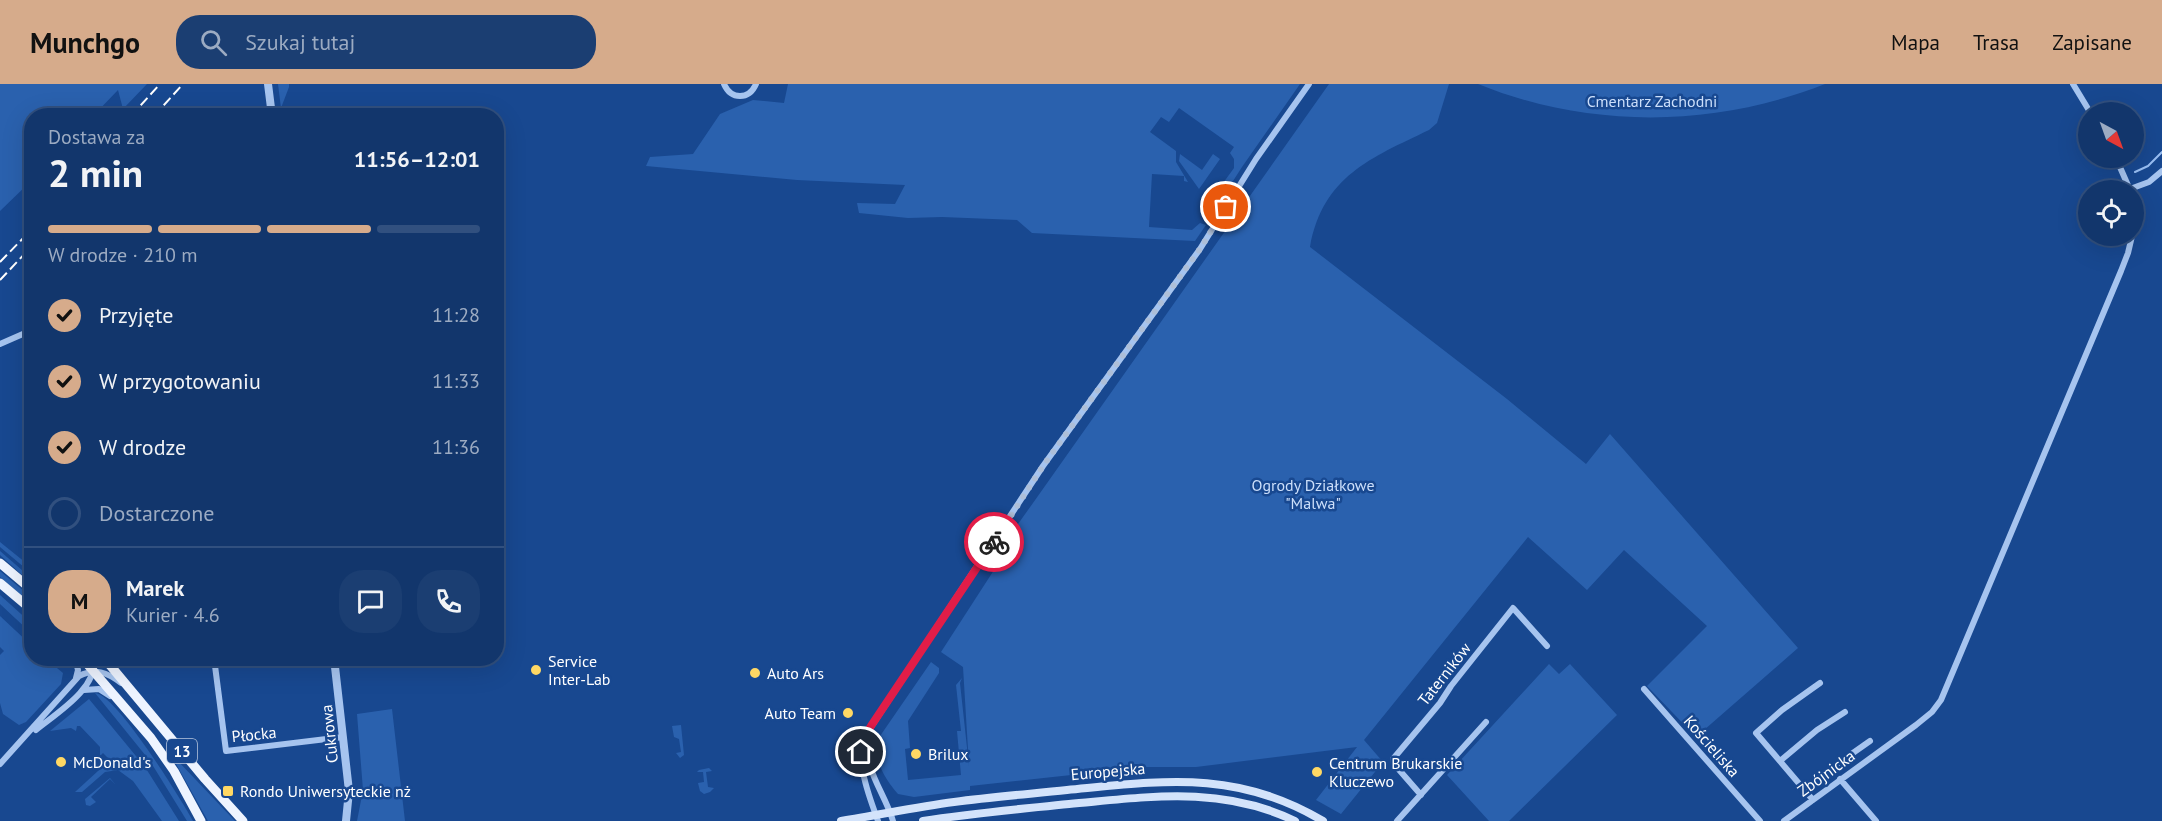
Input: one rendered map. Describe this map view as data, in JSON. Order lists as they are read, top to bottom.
{
  "streets": {
    "main road": ["13", "Europejska"],
    "street": [
      "Taterników",
      "Płocka",
      "Cukrowa",
      "Kościeliska",
      "Zbójnicka"
    ]
  },
  "crossings": [
    ["Płocka", "Cukrowa"]
  ],
  "parks": ["Cmentarz Zachodni", "Ogrody Działkowe \"Malwa\""],
  "places": {
    "other": [
      "Service Inter-Lab",
      "Auto Ars",
      "Auto Team",
      "Brilux",
      "McDonald's",
      "Centrum Brukarskie Kluczewo"
    ],
    "transit": ["Rondo Uniwersyteckie nż"]
  },
  "north": "bottom right",
  "page": {
    "header": "Munchgo",
    "search": "Szukaj tutaj",
    "nav": ["Mapa", "Trasa", "Zapisane"],
    "heading": ["2 min", "Dostawa za", "11:56–12:01"],
    "panel": ["Marek", "Kurier · 4.6"],
    "bar": "W drodze · 210 m",
    "list": [
      ["Przyjęte", "11:28"],
      ["W przygotowaniu", "11:33"],
      ["W drodze", "11:36"],
      "Dostarczone"
    ],
    "round": "M"
  }
}
